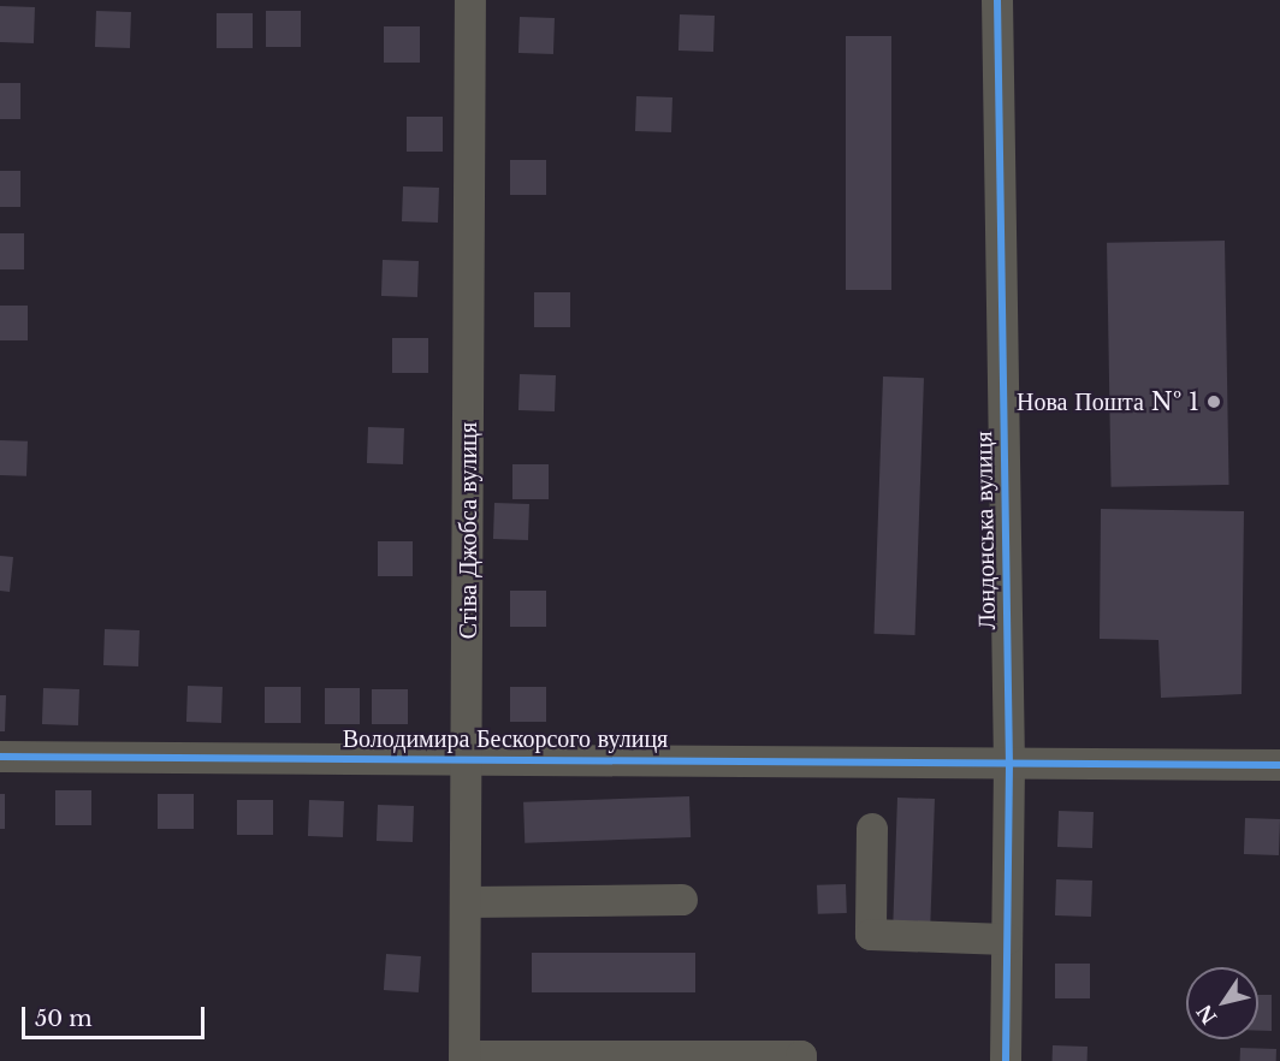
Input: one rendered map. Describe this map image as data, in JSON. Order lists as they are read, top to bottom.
{
  "streets": {
    "street": ["Стіва Джобса вулиця", "Лондонська вулиця", "Володимира Бескорсого вулиця"]
  },
  "crossings": [
    ["Стіва Джобса вулиця", "Володимира Бескорсого вулиця"],
    ["Лондонська вулиця", "Володимира Бескорсого вулиця"]
  ],
  "places": ["Нова Пошта № 1"],
  "scale_bar": "50 m",
  "north": "bottom left"
}
